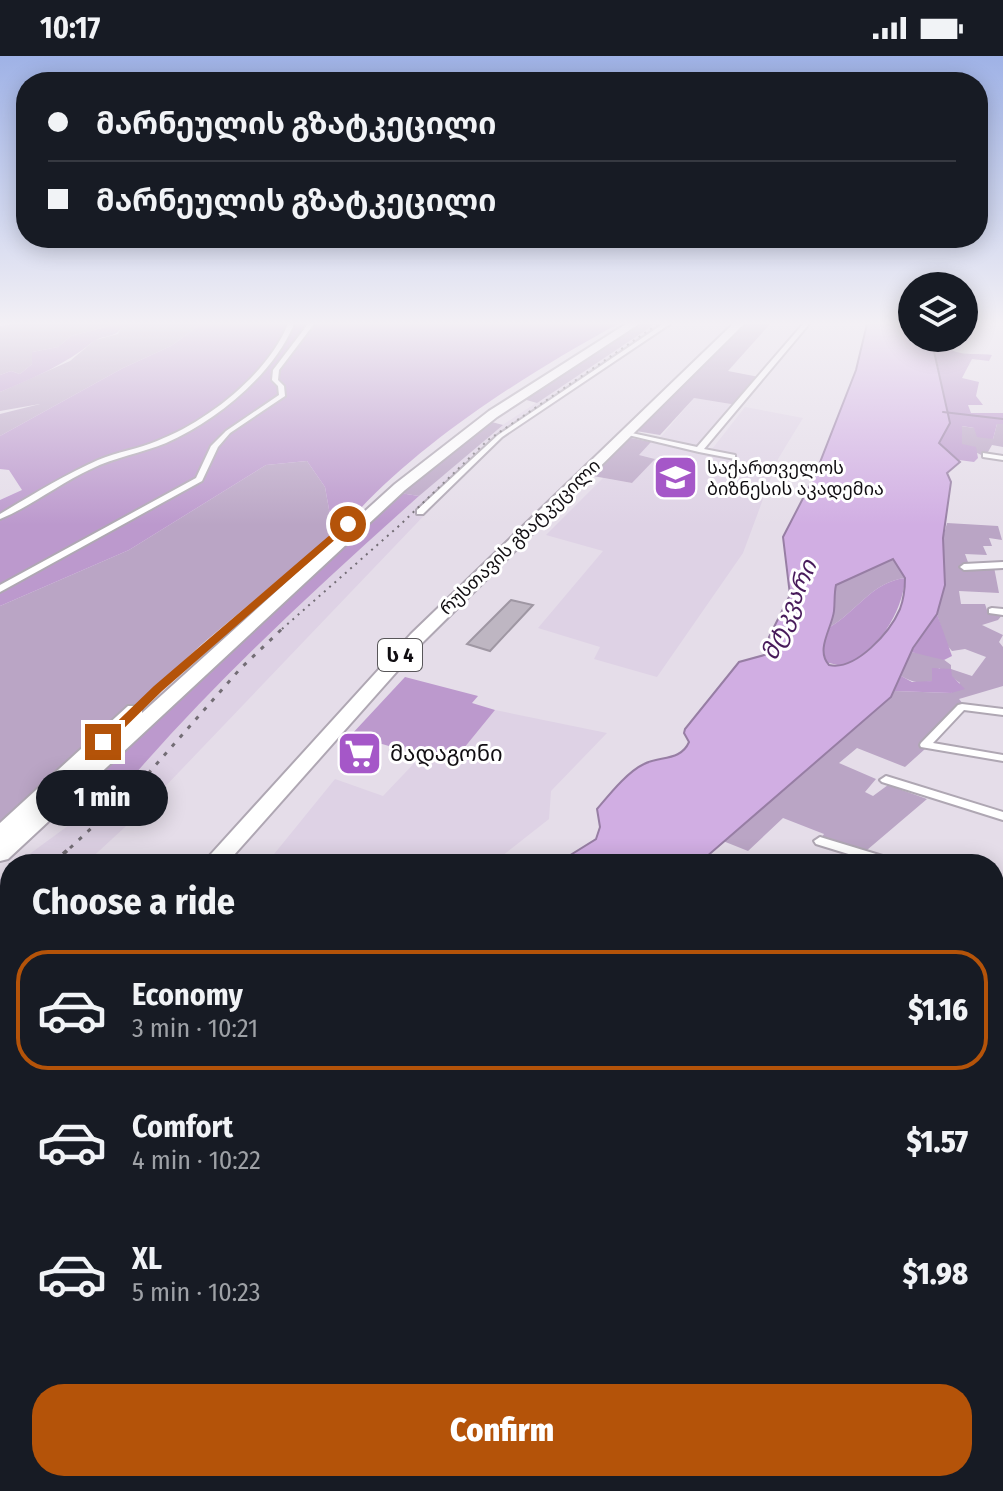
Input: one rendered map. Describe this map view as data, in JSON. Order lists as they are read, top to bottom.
{
  "streets": {
    "highway": ["რუსთავის გზატკეცილი", "ს 4"]
  },
  "water": ["მტკვარი"],
  "places": {
    "school or university": ["საქართველოს ბიზნესის აკადემია"],
    "supermarket": ["მადაგონი"]
  },
  "page": {
    "status": "10:17",
    "banner": ["მარნეულის გზატკეცილი", "მარნეულის გზატკეცილი"],
    "bubble": "1 min",
    "heading": "Choose a ride",
    "list": [
      {
        "name": "Economy",
        "note": "3 min · 10:21",
        "value": "$1.16"
      },
      {
        "name": "Comfort",
        "note": "4 min · 10:22",
        "value": "$1.57"
      },
      {
        "name": "XL",
        "note": "5 min · 10:23",
        "value": "$1.98"
      }
    ],
    "buttons": "Confirm"
  }
}
